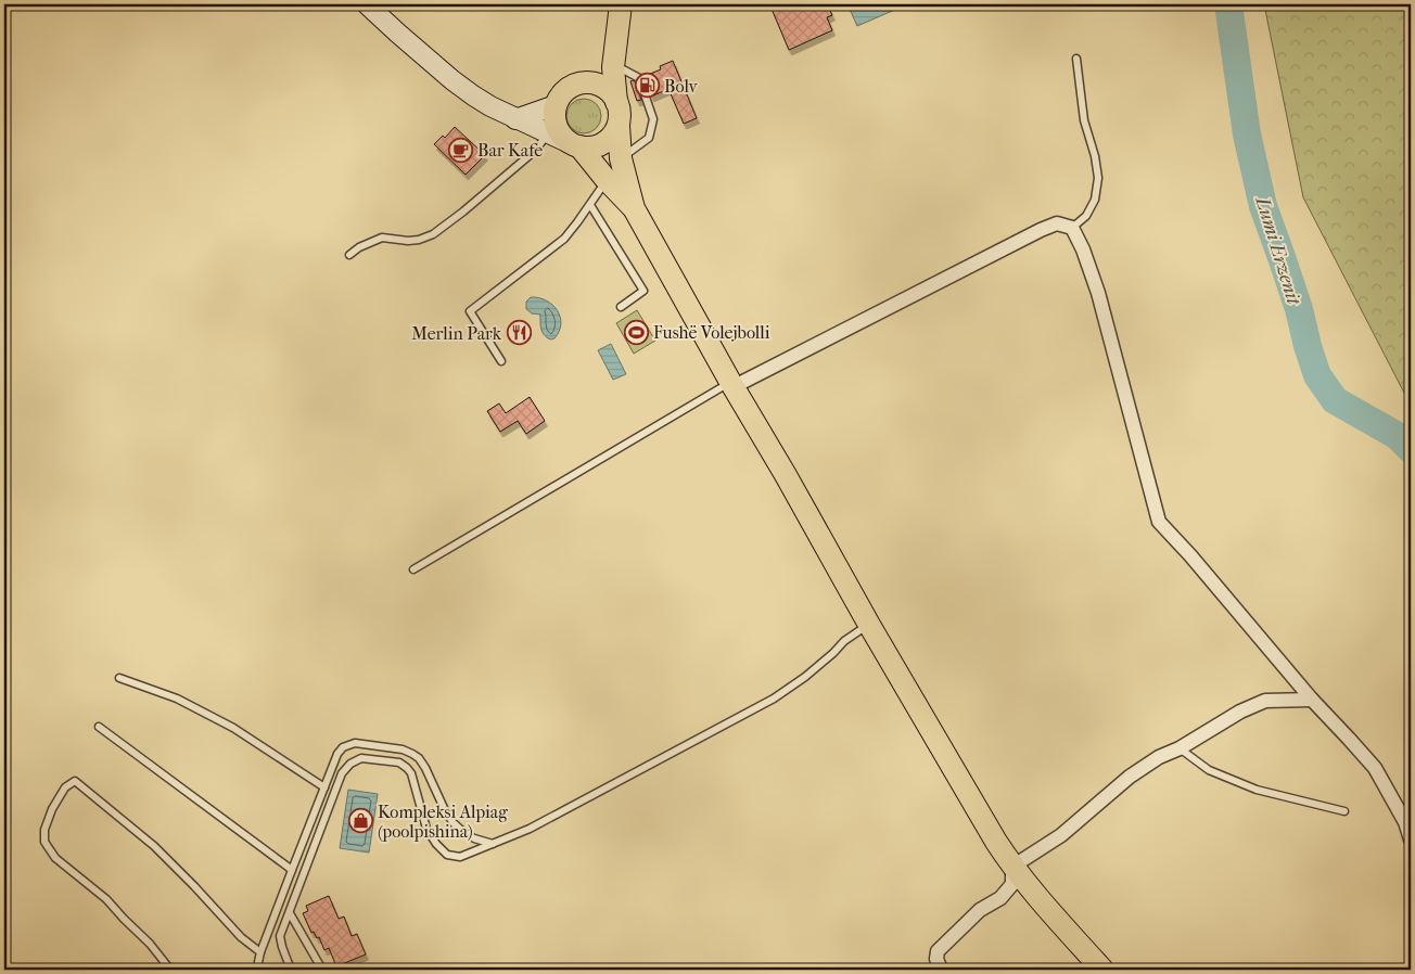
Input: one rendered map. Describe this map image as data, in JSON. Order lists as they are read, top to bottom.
{
  "water": ["Lumi Erzenit"],
  "places": {
    "fuel station": ["Bolv"],
    "cafe": ["Bar Kafe"],
    "sports": ["Fushë Volejbolli"],
    "restaurant": ["Merlin Park"],
    "shop": ["Kompleksi Alpiag (poolpishina)"]
  }
}
